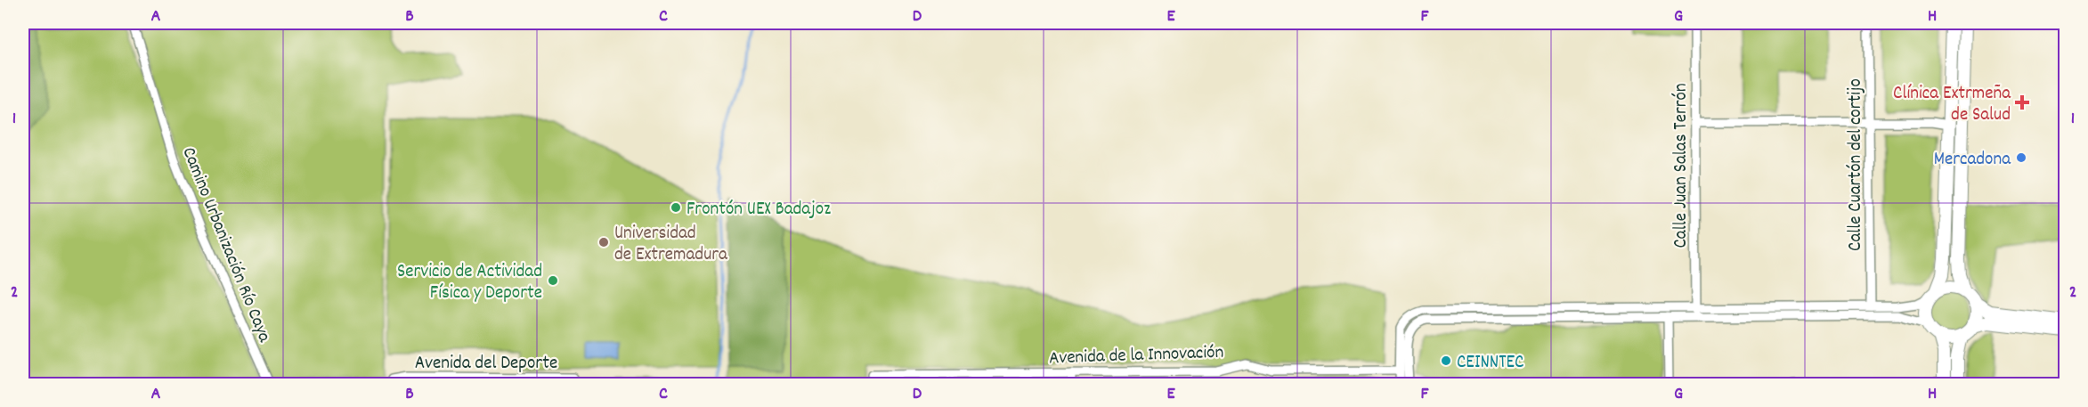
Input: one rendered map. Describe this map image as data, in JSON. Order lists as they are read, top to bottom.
{
  "streets": {
    "street": [
      "Calle Cuartón del cortijo",
      "Calle Juan Salas Terrón",
      "Camino Urbanización Río Caya",
      "Avenida de la Innovación",
      "Avenida del Deporte"
    ]
  },
  "places": {
    "health": ["Clínica Extrmeña de Salud"],
    "other": [
      "Mercadona",
      "Frontón UEX Badajoz",
      "Universidad de Extremadura",
      "Servicio de Actividad Física y Deporte",
      "CEINNTEC"
    ]
  },
  "grid": {
    "columns": [
      "A",
      "B",
      "C",
      "D",
      "E",
      "F",
      "G",
      "H"
    ],
    "rows": ["1", "2"]
  }
}
